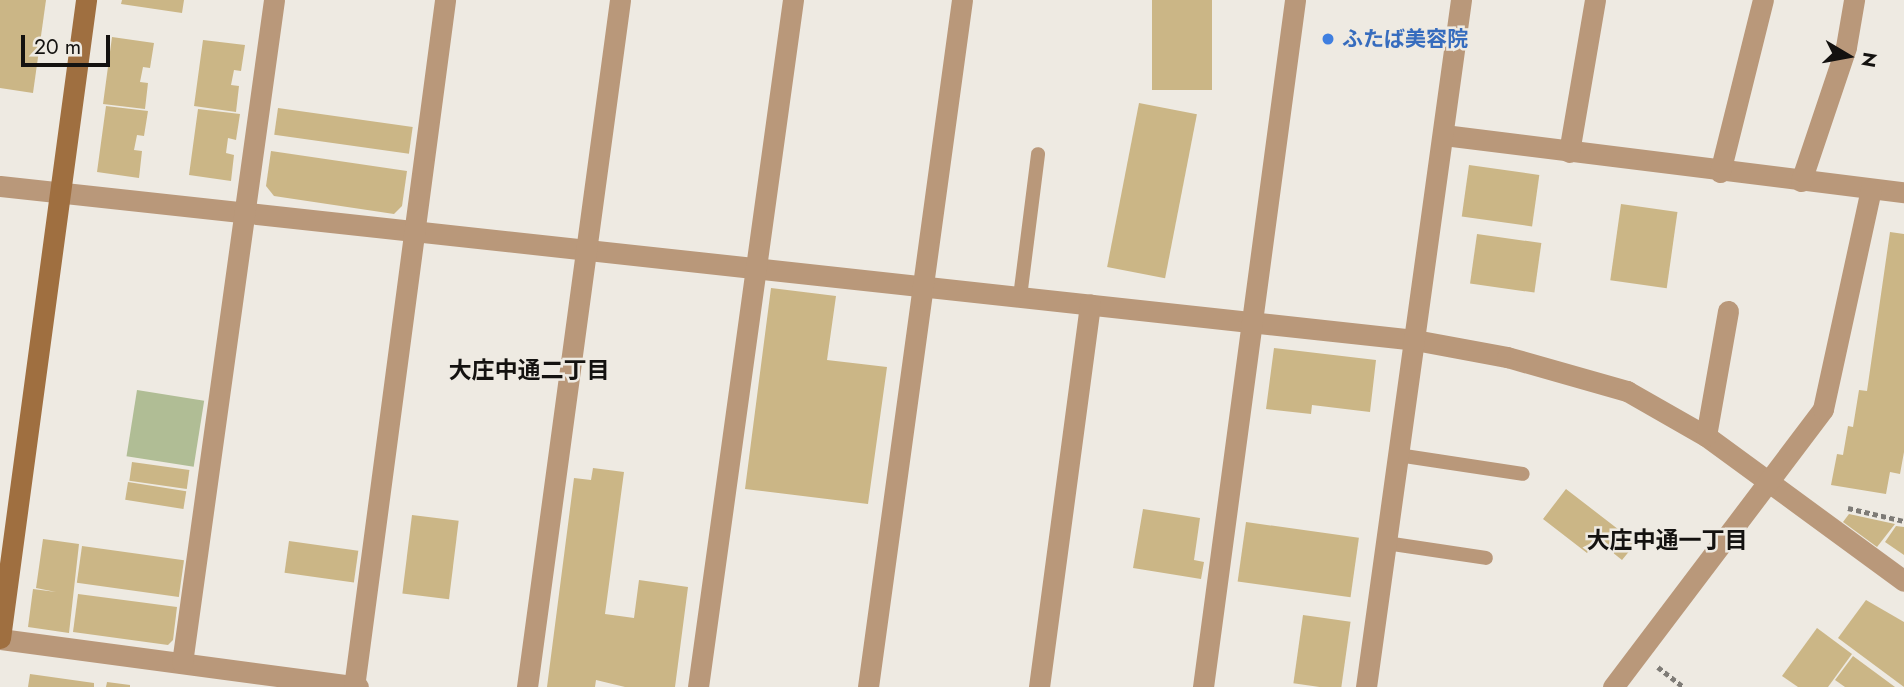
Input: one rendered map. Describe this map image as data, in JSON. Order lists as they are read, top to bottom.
{
  "districts": ["大庄中通二丁目", "大庄中通一丁目"],
  "places": ["ふたば美容院"],
  "scale_bar": "20 m",
  "north": "right"
}
